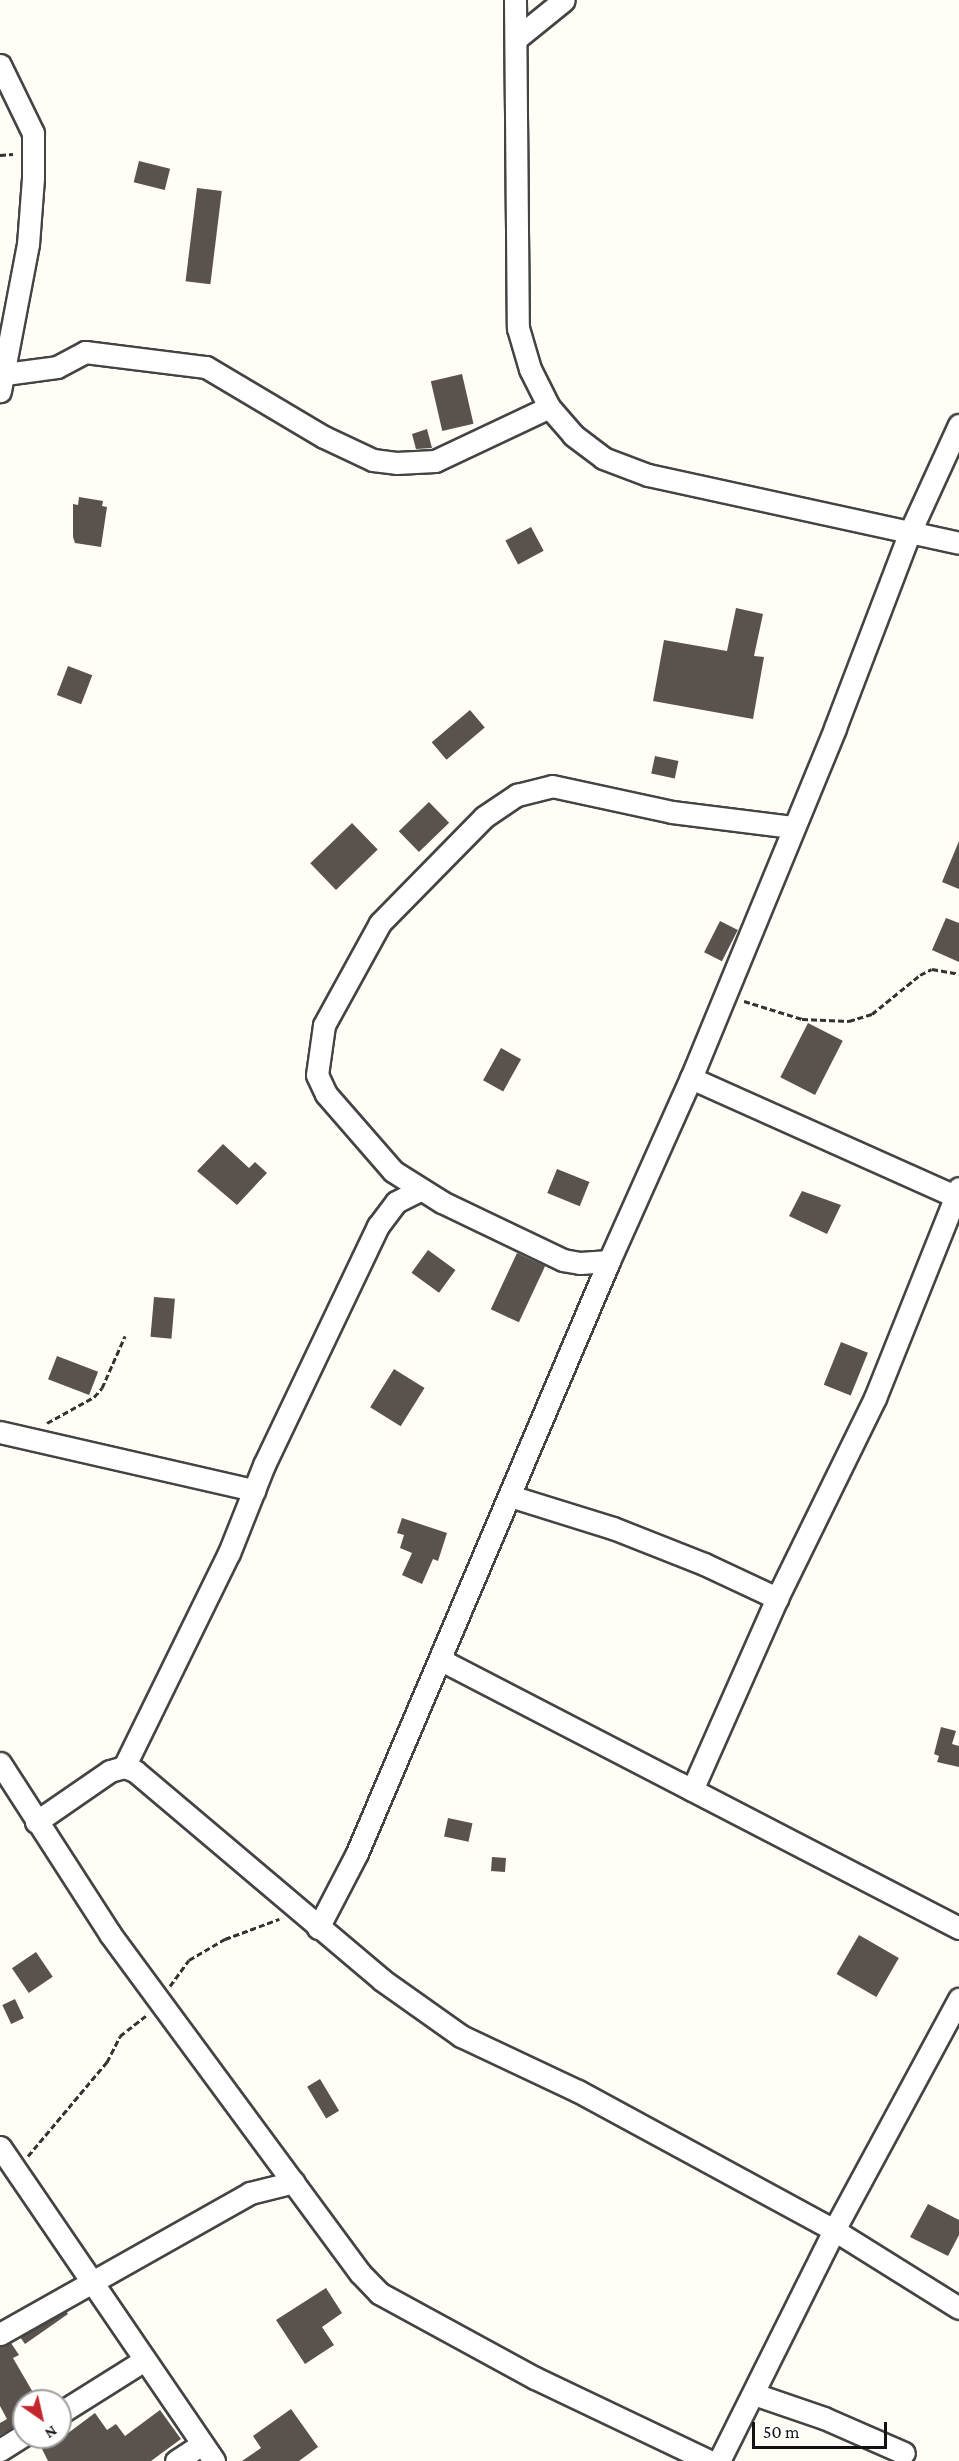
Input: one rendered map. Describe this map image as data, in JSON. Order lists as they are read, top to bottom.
{
  "scale_bar": "50 m",
  "north": "bottom right"
}
